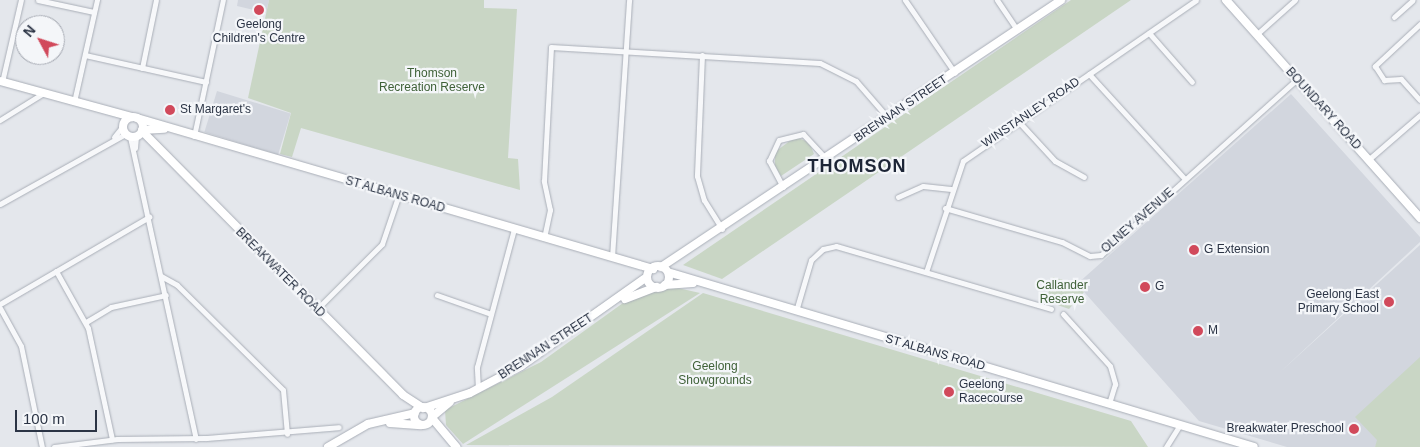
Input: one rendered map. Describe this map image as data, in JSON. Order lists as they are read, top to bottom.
{
  "streets": {
    "street": [
      "BRENNAN STREET",
      "BOUNDARY ROAD",
      "WINSTANLEY ROAD",
      "ST ALBANS ROAD",
      "OLNEY AVENUE",
      "BREAKWATER ROAD"
    ]
  },
  "crossings": [
    ["BRENNAN STREET", "ST ALBANS ROAD"],
    ["BRENNAN STREET", "BREAKWATER ROAD"],
    ["BOUNDARY ROAD", "OLNEY AVENUE"],
    ["WINSTANLEY ROAD", "OLNEY AVENUE"],
    ["ST ALBANS ROAD", "BREAKWATER ROAD"]
  ],
  "districts": ["THOMSON"],
  "parks": ["Thomson Recreation Reserve", "Callander Reserve", "Geelong Showgrounds"],
  "places": [
    "Geelong Children's Centre",
    "St Margaret's",
    "G Extension",
    "G",
    "Geelong East Primary School",
    "M",
    "Geelong Racecourse",
    "Breakwater Preschool"
  ],
  "scale_bar": "100 m",
  "north": "top left"
}
